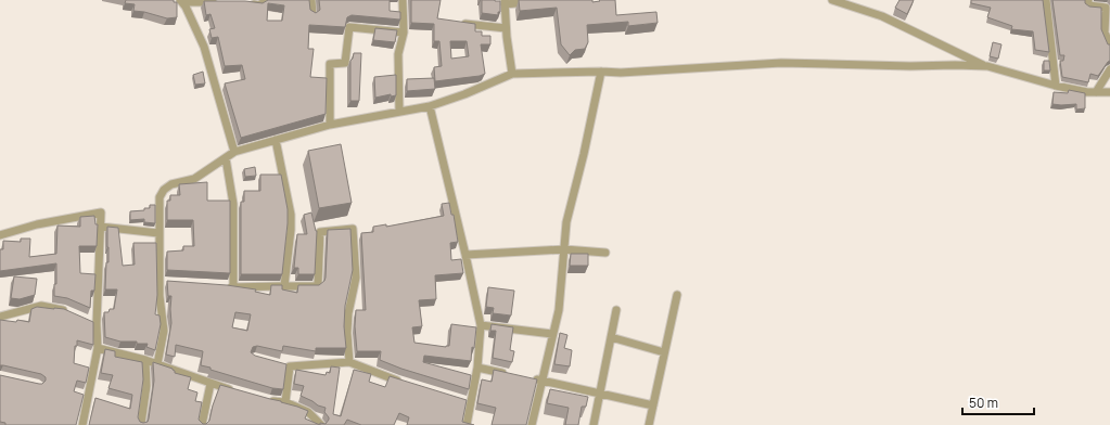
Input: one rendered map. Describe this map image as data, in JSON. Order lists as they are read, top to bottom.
{
  "scale_bar": "50 m"
}
